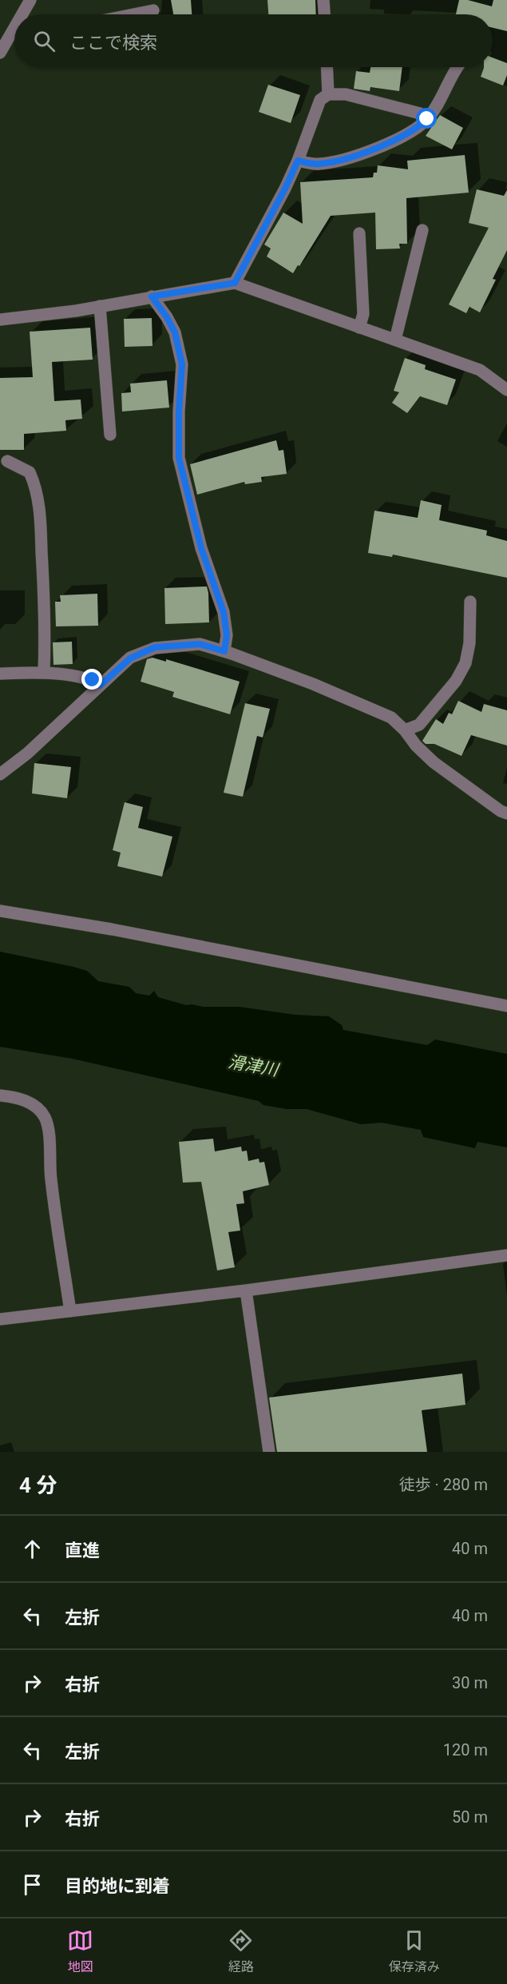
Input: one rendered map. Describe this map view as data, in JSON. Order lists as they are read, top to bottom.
{
  "water": ["滑津川"],
  "page": {
    "search": "ここで検索",
    "heading": ["4 分", "徒歩 · 280 m"],
    "list": [
      ["直進", "40 m"],
      ["左折", "40 m"],
      ["右折", "30 m"],
      ["左折", "120 m"],
      ["右折", "50 m"],
      "目的地に到着"
    ],
    "nav": ["地図", "経路", "保存済み"]
  }
}
